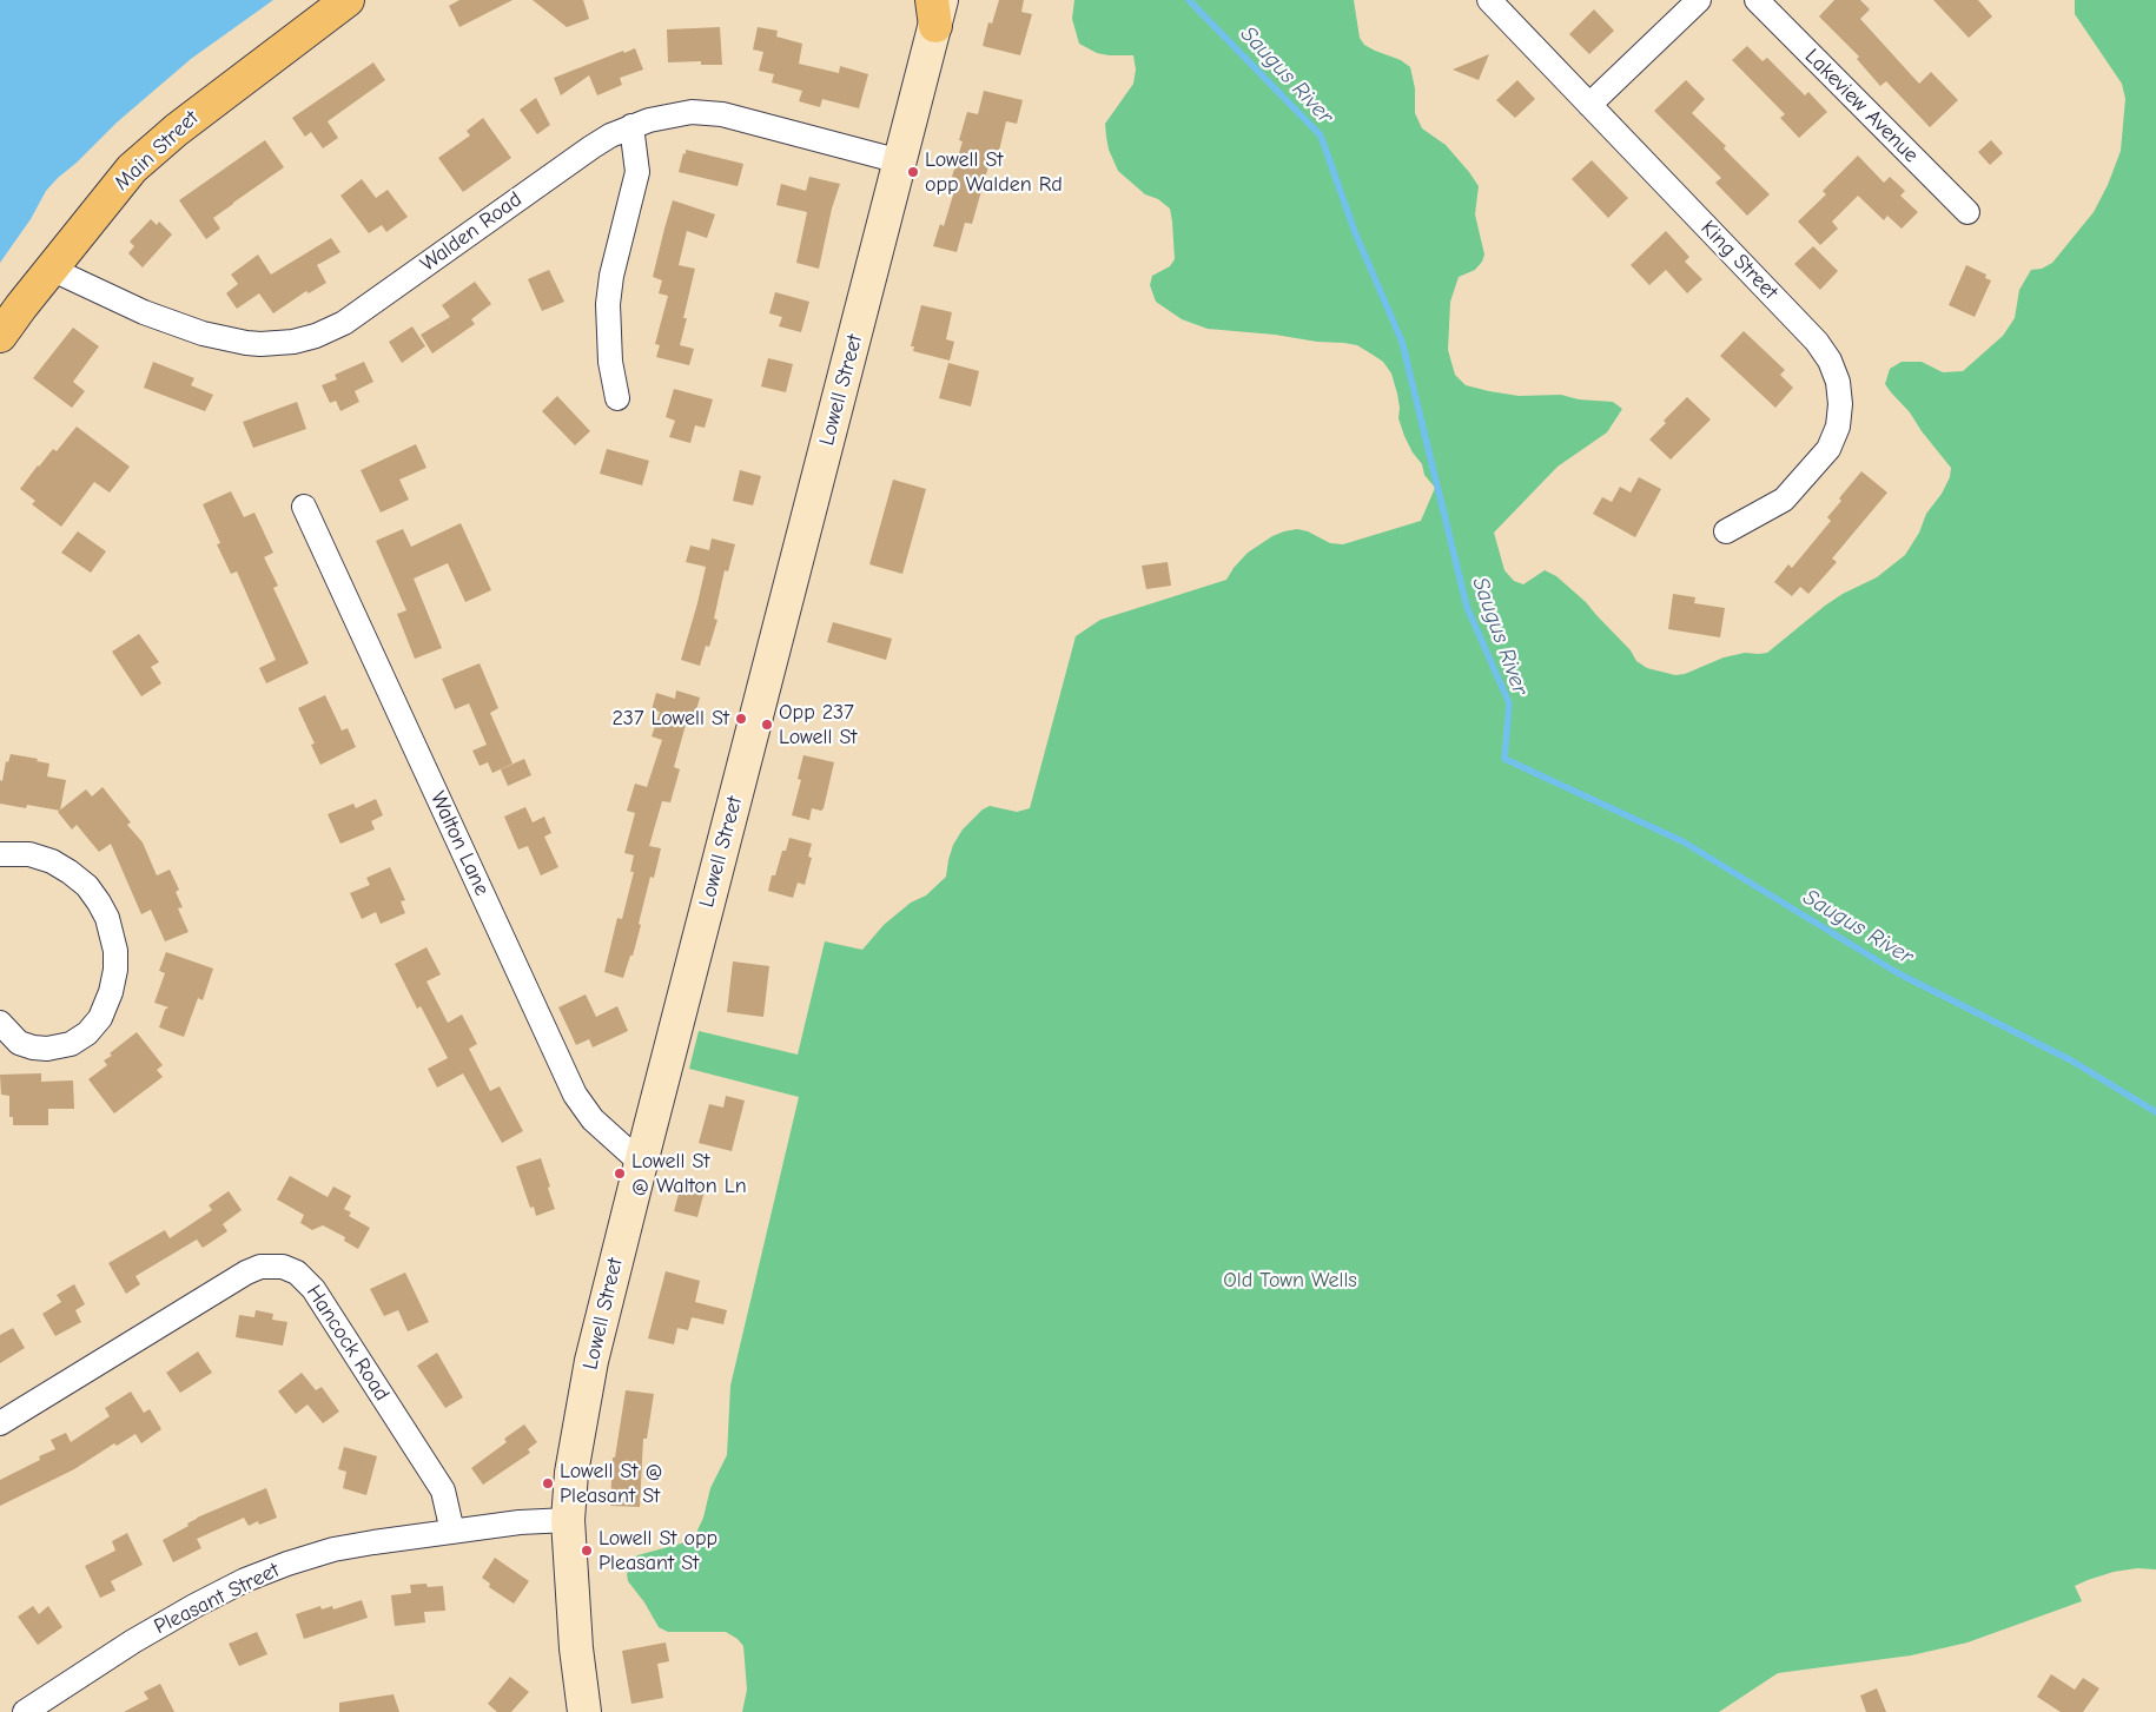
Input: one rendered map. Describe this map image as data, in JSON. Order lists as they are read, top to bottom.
{
  "streets": {
    "main road": ["Main Street", "Lowell Street"],
    "street": [
      "Lakeview Avenue",
      "Walden Road",
      "King Street",
      "Walton Lane",
      "Hancock Road",
      "Pleasant Street"
    ]
  },
  "crossings": [
    ["Main Street", "Walden Road"],
    ["Walden Road", "Lowell Street"],
    ["Lowell Street", "Walton Lane"],
    ["Lowell Street", "Pleasant Street"],
    ["Hancock Road", "Pleasant Street"]
  ],
  "water": ["Saugus River"],
  "parks": ["Old Town Wells"],
  "places": [
    "Lowell St opp Walden Rd",
    "237 Lowell St",
    "Opp 237 Lowell St",
    "Lowell St @ Walton Ln",
    "Lowell St @ Pleasant St",
    "Lowell St opp Pleasant St"
  ]
}
